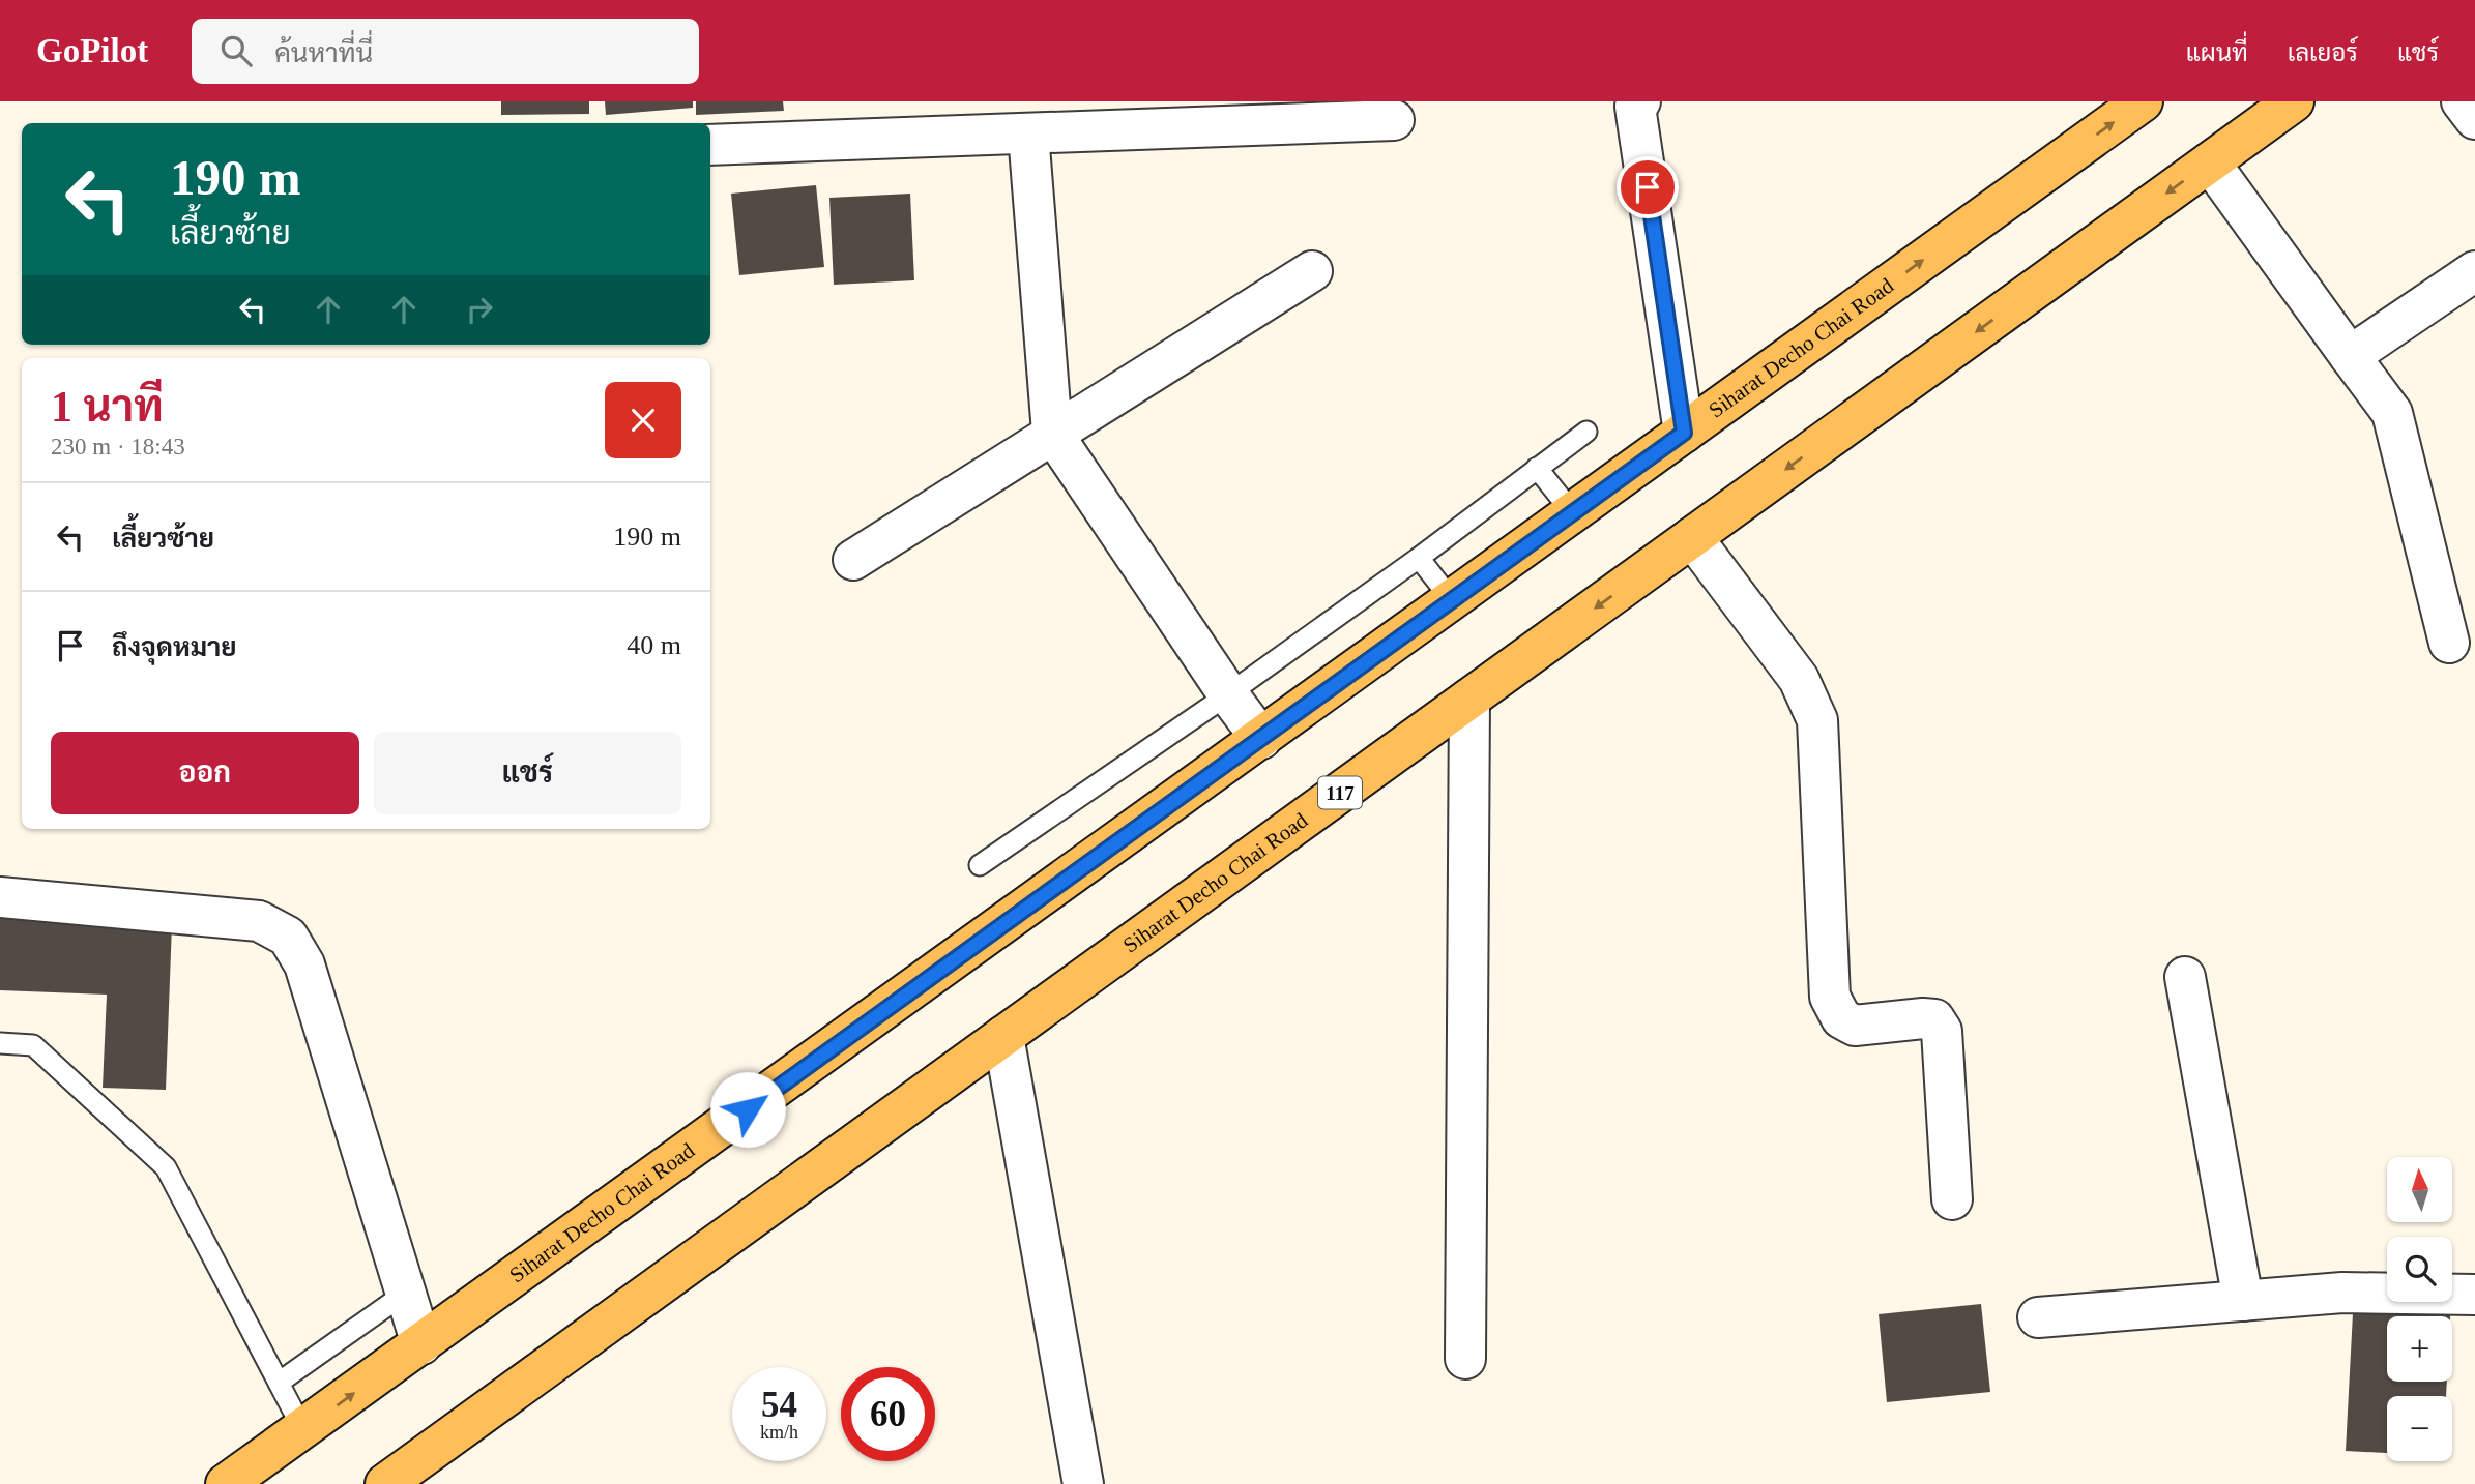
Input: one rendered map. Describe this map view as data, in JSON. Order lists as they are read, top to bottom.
{
  "streets": {
    "main road": ["Siharat Decho Chai Road", "117"]
  },
  "north": "top",
  "page": {
    "header": "GoPilot",
    "search": "ค้นหาที่นี่",
    "nav": ["แผนที่", "เลเยอร์", "แชร์"],
    "turn": ["190 m", "เลี้ยวซ้าย"],
    "heading": ["1 นาที", "230 m · 18:43"],
    "list": [
      {
        "name": "เลี้ยวซ้าย",
        "value": "190 m"
      },
      {
        "name": "ถึงจุดหมาย",
        "value": "40 m"
      }
    ],
    "buttons": ["ออก", "แชร์"],
    "map_buttons": ["+", "−"],
    "speed": "54 km/h",
    "limit": "60"
  }
}
